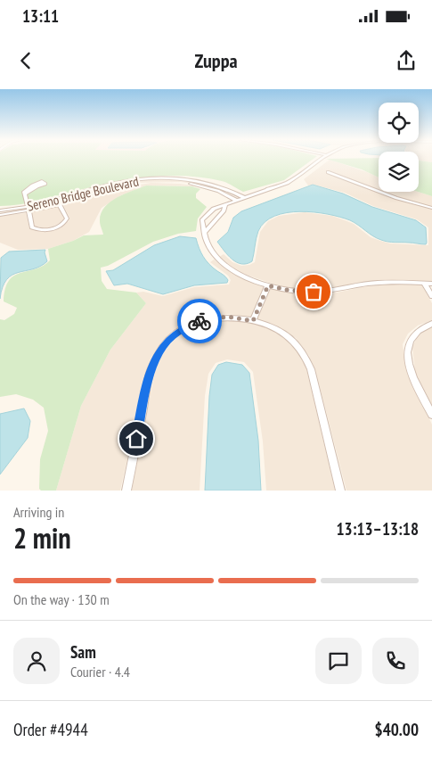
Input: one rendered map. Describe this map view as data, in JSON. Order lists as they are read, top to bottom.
{
  "streets": {
    "street": ["Sereno Bridge Boulevard"]
  },
  "page": {
    "status": "13:11",
    "header": "Zuppa",
    "heading": ["2 min", "Arriving in", "13:13–13:18"],
    "panel": [
      "Sam",
      "Courier · 4.4",
      "Order #4944",
      "$40.00"
    ],
    "bar": "On the way · 130 m"
  }
}
